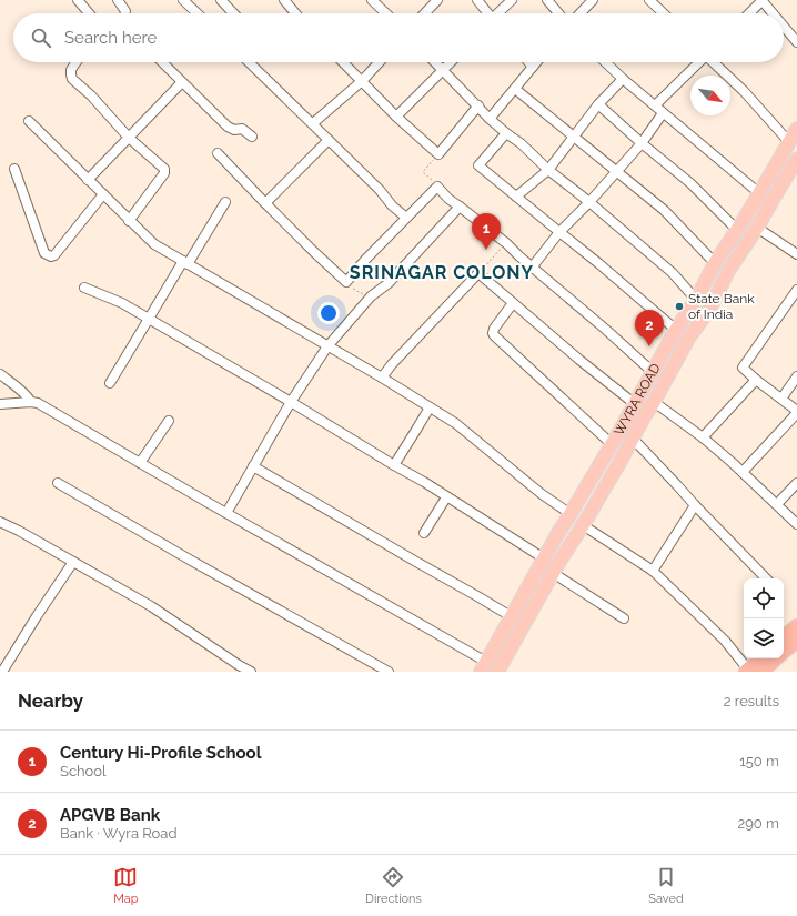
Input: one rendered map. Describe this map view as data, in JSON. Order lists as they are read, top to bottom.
{
  "streets": {
    "main road": ["WYRA ROAD"]
  },
  "districts": ["SRINAGAR COLONY"],
  "places": ["State Bank of India"],
  "north": "bottom right",
  "page": {
    "search": "Search here",
    "pins": ["1", "2"],
    "heading": ["Nearby", "2 results"],
    "list": [
      {
        "mark": "1",
        "name": "Century Hi-Profile School",
        "note": "School",
        "value": "150 m"
      },
      {
        "mark": "2",
        "name": "APGVB Bank",
        "note": "Bank · Wyra Road",
        "value": "290 m"
      }
    ],
    "nav": ["Map", "Directions", "Saved"]
  }
}
